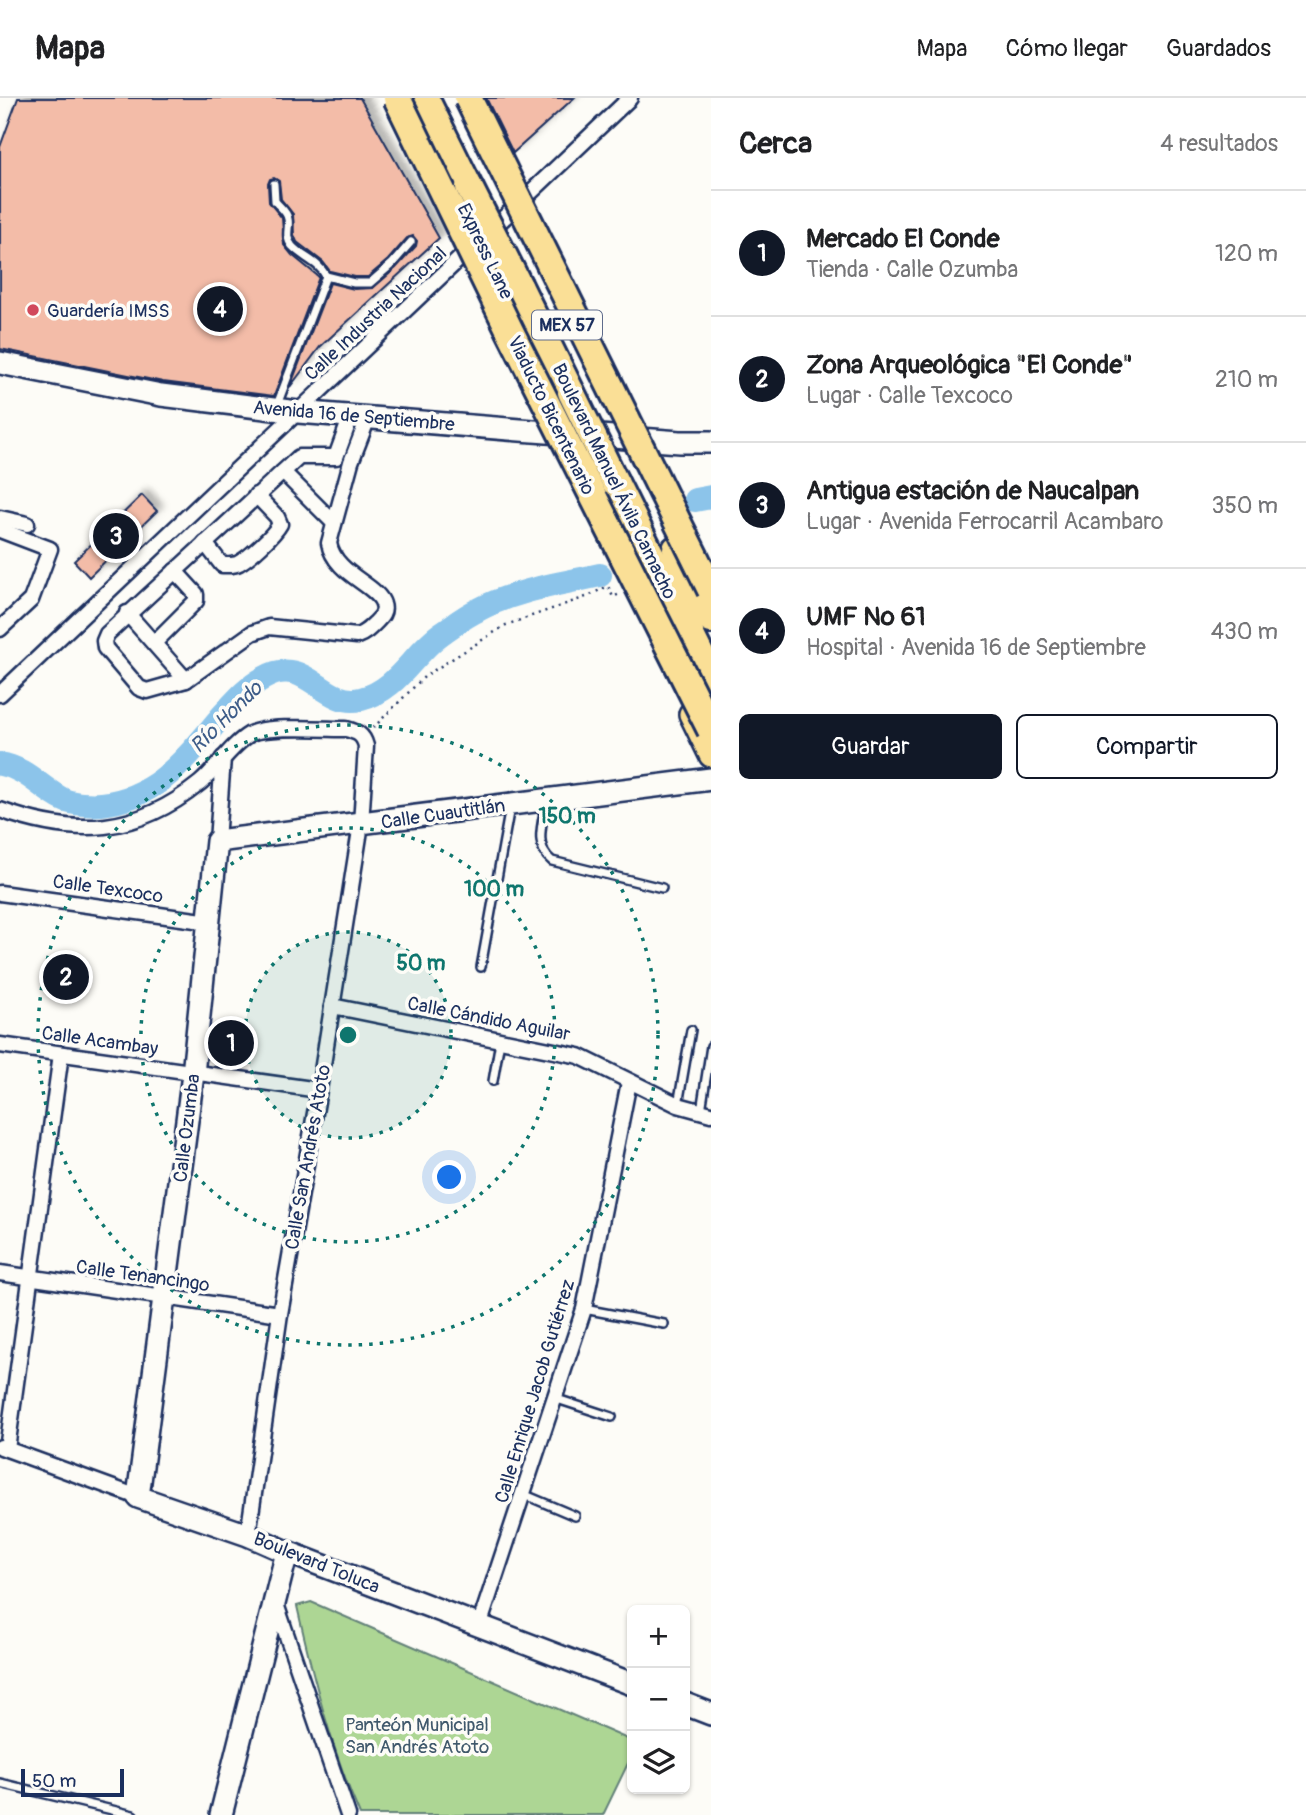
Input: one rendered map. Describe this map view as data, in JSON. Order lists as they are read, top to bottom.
{
  "streets": {
    "highway": [
      "Express Lane",
      "MEX 57",
      "Viaducto Bicentenario",
      "Boulevard Manuel Ávila Camacho"
    ],
    "street": [
      "Calle Industria Nacional",
      "Avenida 16 de Septiembre",
      "Calle Cuautitlán",
      "Calle Texcoco",
      "Calle Cándido Aguilar",
      "Calle Acambay",
      "Calle Ozumba",
      "Calle San Andrés Atoto",
      "Calle Tenancingo",
      "Calle Enrique Jacob Gutiérrez",
      "Boulevard Toluca"
    ]
  },
  "crossings": [
    ["Calle Industria Nacional", "Avenida 16 de Septiembre"],
    ["Calle Cuautitlán", "Calle Ozumba"],
    ["Calle Cuautitlán", "Calle San Andrés Atoto"],
    ["Calle Texcoco", "Calle Ozumba"],
    ["Calle Cándido Aguilar", "Calle San Andrés Atoto"],
    ["Calle Cándido Aguilar", "Calle Enrique Jacob Gutiérrez"],
    ["Calle Acambay", "Calle Ozumba"],
    ["Calle Acambay", "Calle San Andrés Atoto"],
    ["Calle Ozumba", "Calle Tenancingo"],
    ["Calle Ozumba", "Boulevard Toluca"],
    ["Calle San Andrés Atoto", "Calle Tenancingo"],
    ["Calle San Andrés Atoto", "Boulevard Toluca"],
    ["Calle Enrique Jacob Gutiérrez", "Boulevard Toluca"]
  ],
  "water": ["Río Hondo"],
  "parks": ["Panteón Municipal San Andrés Atoto"],
  "places": ["Guardería IMSS"],
  "scale_bar": "50 m",
  "page": {
    "header": "Mapa",
    "nav": ["Mapa", "Cómo llegar", "Guardados"],
    "heading": ["Cerca", "4 resultados"],
    "list": [
      {
        "mark": "1",
        "name": "Mercado El Conde",
        "note": "Tienda · Calle Ozumba",
        "value": "120 m"
      },
      {
        "mark": "2",
        "name": "Zona Arqueológica \"El Conde\"",
        "note": "Lugar · Calle Texcoco",
        "value": "210 m"
      },
      {
        "mark": "3",
        "name": "Antigua estación de Naucalpan",
        "note": "Lugar · Avenida Ferrocarril Acambaro",
        "value": "350 m"
      },
      {
        "mark": "4",
        "name": "UMF Nº 61",
        "note": "Hospital · Avenida 16 de Septiembre",
        "value": "430 m"
      }
    ],
    "pins": [
      "4",
      "3",
      "2",
      "1"
    ],
    "buttons": ["Guardar", "Compartir"],
    "map_buttons": ["+", "−"],
    "scale": "50 m"
  },
  "rings": ["150 m", "100 m", "50 m"]
}
